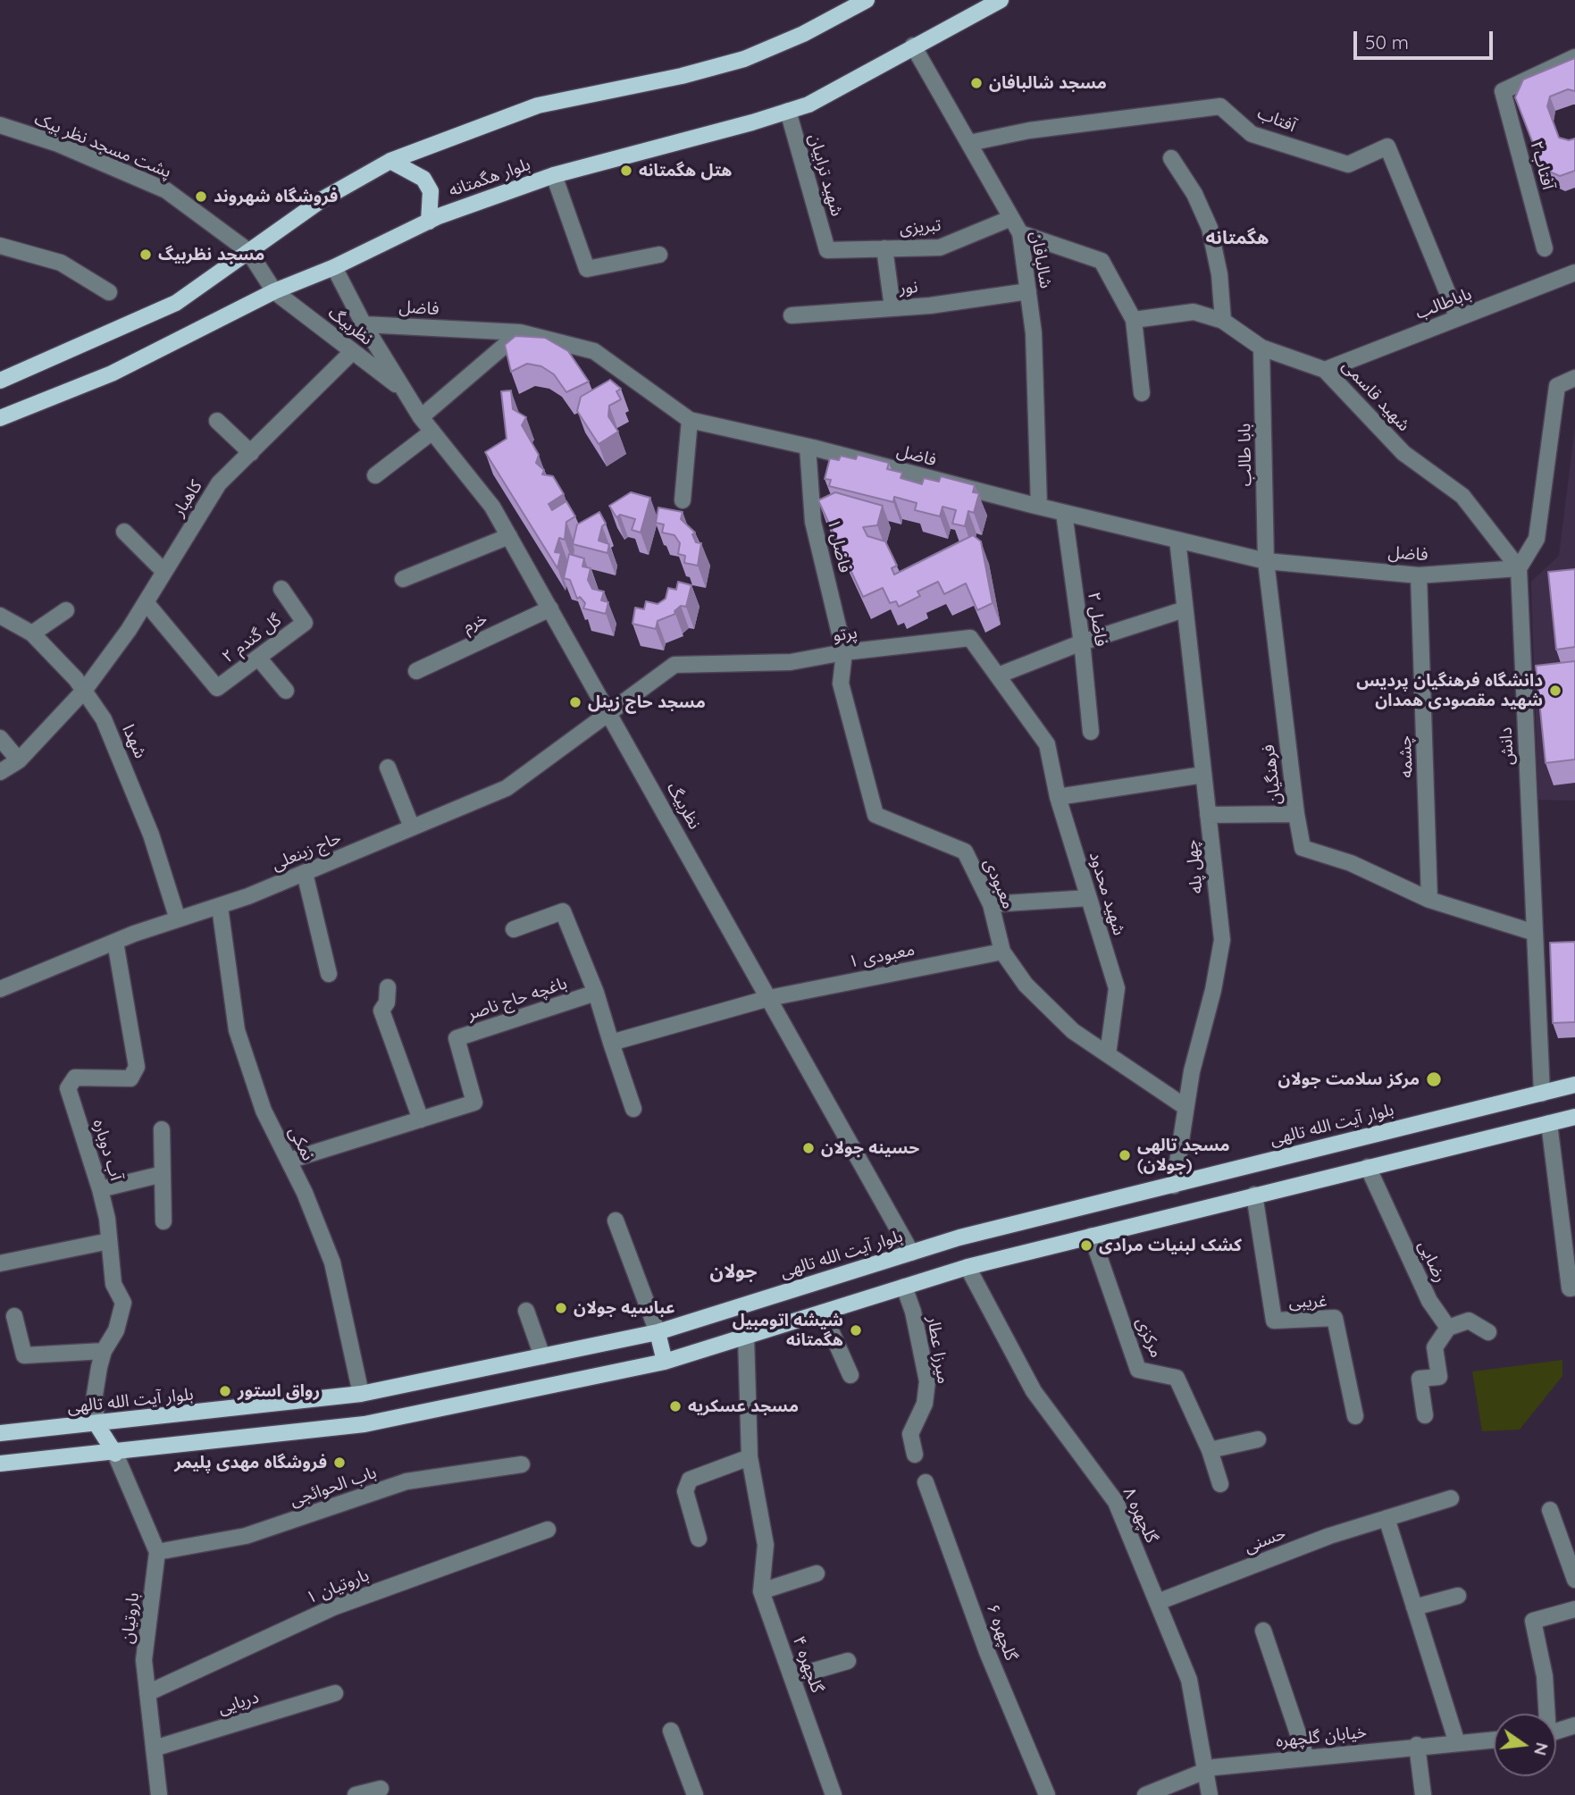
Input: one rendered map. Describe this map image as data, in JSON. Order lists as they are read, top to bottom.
{
  "streets": {
    "main road": ["بلوار هگمتانه", "بلوار آیت الله تالهی"],
    "street": [
      "آفتاب",
      "پشت مسجد نظر بیک",
      "آفتاب۲",
      "شهید ترابیان",
      "تبریزی",
      "شالبافان",
      "نور",
      "باباطالب",
      "فاضل",
      "نظربیگ",
      "شهید قاسمی",
      "بابا طالب",
      "کاهبار",
      "فاضل ۱",
      "فاضل ۲",
      "خرم",
      "پرتو",
      "گل گندم ۲",
      "شهدا",
      "دانش",
      "چشمه",
      "فرهنگیان",
      "حاج زینعلی",
      "چهل پله",
      "معبودی",
      "شهید محدود",
      "معبودی ۱",
      "باغچه حاج ناصر",
      "نمکی",
      "آب دوباره",
      "رضایی",
      "غریبی",
      "مرکزی",
      "میرزا عطار",
      "باب الحوائجی",
      "گلچهره ۸",
      "حسنی",
      "۱ باروتیان",
      "باروتیان",
      "گلچهره ۶",
      "گلچهره ۴",
      "دریایی",
      "خیابان گلچهره"
    ]
  },
  "crossings": [
    ["آفتاب", "شالبافان"],
    ["آفتاب", "باباطالب"],
    ["پشت مسجد نظر بیک", "نظربیگ"],
    ["شهید ترابیان", "بلوار هگمتانه"],
    ["شهید ترابیان", "تبریزی"],
    ["بلوار هگمتانه", "شالبافان"],
    ["بلوار هگمتانه", "نظربیگ"],
    ["تبریزی", "شالبافان"],
    ["شالبافان", "نور"],
    ["شالبافان", "فاضل"],
    ["باباطالب", "شهید قاسمی"],
    ["فاضل", "نظربیگ"],
    ["فاضل", "شهید قاسمی"],
    ["فاضل", "بابا طالب"],
    ["فاضل", "فاضل ۱"],
    ["فاضل", "فاضل ۲"],
    ["فاضل", "دانش"],
    ["فاضل", "چشمه"],
    ["فاضل", "فرهنگیان"],
    ["فاضل", "چهل پله"],
    ["نظربیگ", "کاهبار"],
    ["نظربیگ", "خرم"],
    ["نظربیگ", "پرتو"],
    ["نظربیگ", "حاج زینعلی"],
    ["نظربیگ", "معبودی ۱"],
    ["نظربیگ", "بلوار آیت الله تالهی"],
    ["شهید قاسمی", "بابا طالب"],
    ["شهید قاسمی", "دانش"],
    ["بابا طالب", "فرهنگیان"],
    ["کاهبار", "گل گندم ۲"],
    ["کاهبار", "شهدا"],
    ["فاضل ۱", "پرتو"],
    ["فاضل ۱", "معبودی"],
    ["پرتو", "حاج زینعلی"],
    ["پرتو", "معبودی"],
    ["پرتو", "شهید محدود"],
    ["شهدا", "حاج زینعلی"],
    ["دانش", "بلوار آیت الله تالهی"],
    ["چشمه", "فرهنگیان"],
    ["حاج زینعلی", "نمکی"],
    ["حاج زینعلی", "آب دوباره"],
    ["چهل پله", "معبودی"],
    ["چهل پله", "بلوار آیت الله تالهی"],
    ["معبودی", "شهید محدود"],
    ["معبودی", "معبودی ۱"],
    ["باغچه حاج ناصر", "نمکی"],
    ["بلوار آیت الله تالهی", "نمکی"],
    ["بلوار آیت الله تالهی", "آب دوباره"],
    ["باب الحوائجی", "باروتیان"],
    ["گلچهره ۸", "حسنی"],
    ["گلچهره ۸", "خیابان گلچهره"],
    ["۱ باروتیان", "باروتیان"],
    ["باروتیان", "دریایی"]
  ],
  "districts": ["هگمتانه", "جولان"],
  "places": [
    "مسجد شالبافان",
    "هتل هگمتانه",
    "فروشگاه شهروند",
    "مسجد نظربیگ",
    "دانشگاه فرهنگیان پردیس شهید مقصودی همدان",
    "مسجد حاج زینل",
    "مرکز سلامت جولان",
    "حسینه جولان",
    "مسجد تالهی (جولان)",
    "کشک لبنیات مرادی",
    "عباسیه جولان",
    "شیشه اتومبیل هگمتانه",
    "رواق استور",
    "مسجد عسکریه",
    "فروشگاه مهدی پلیمر"
  ],
  "scale_bar": "50 m",
  "north": "right"
}
